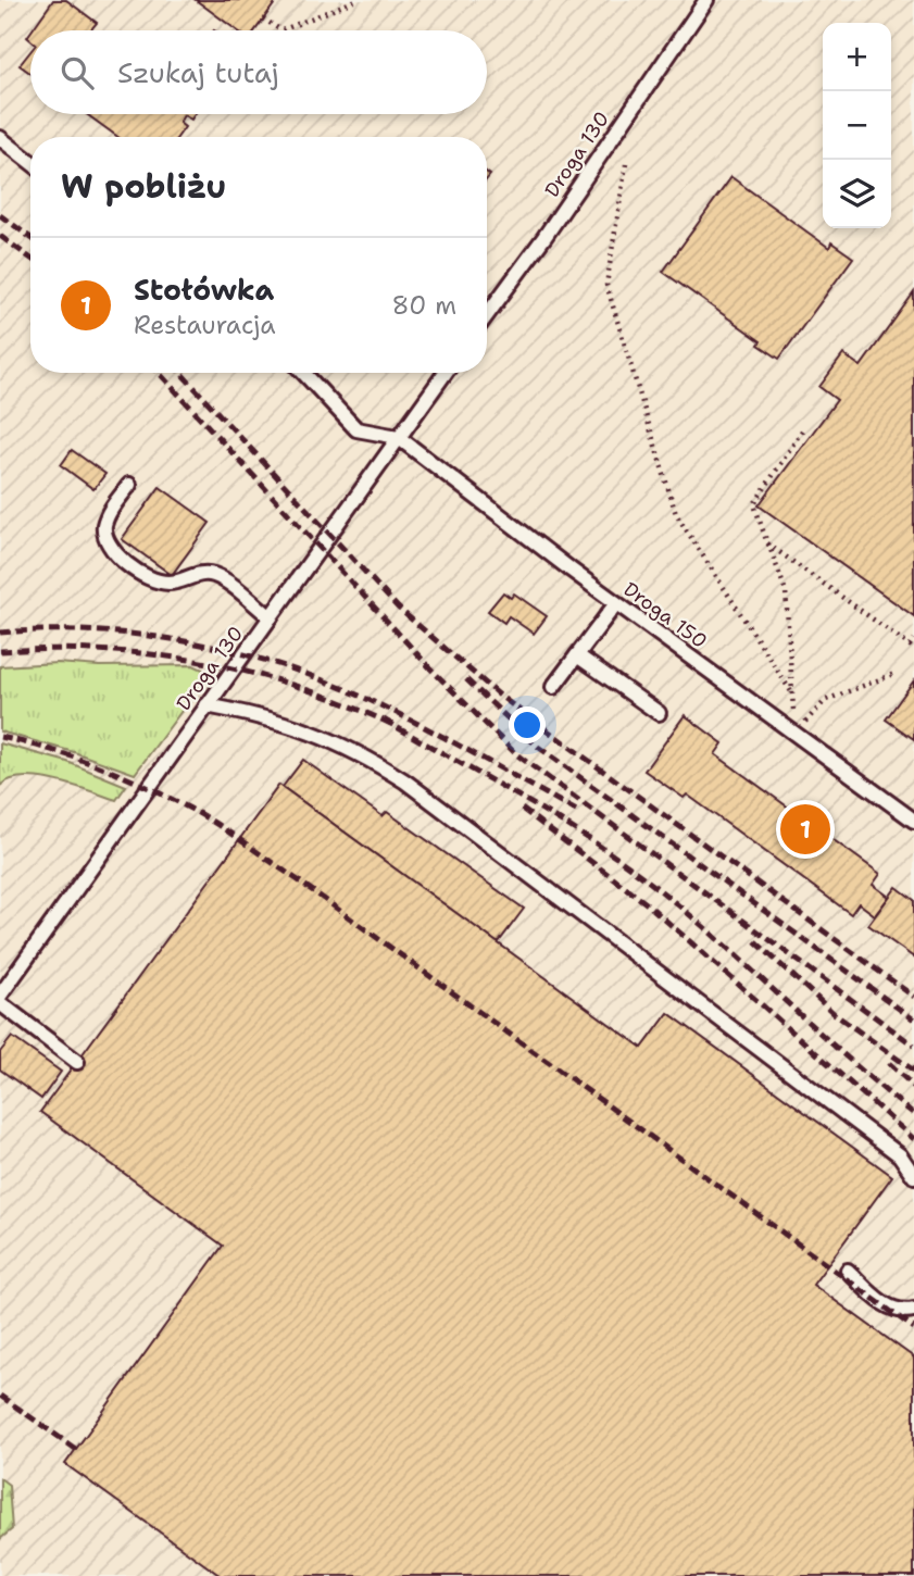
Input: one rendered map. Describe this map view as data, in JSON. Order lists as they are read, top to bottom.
{
  "streets": {
    "lane": ["Droga 130", "Droga 150"]
  },
  "crossings": [
    ["Droga 130", "Droga 150"]
  ],
  "page": {
    "map_buttons": ["+", "−"],
    "search": "Szukaj tutaj",
    "heading": "W pobliżu",
    "list": [
      {
        "mark": "1",
        "name": "Stołówka",
        "note": "Restauracja",
        "value": "80 m"
      }
    ],
    "pins": "1"
  }
}
